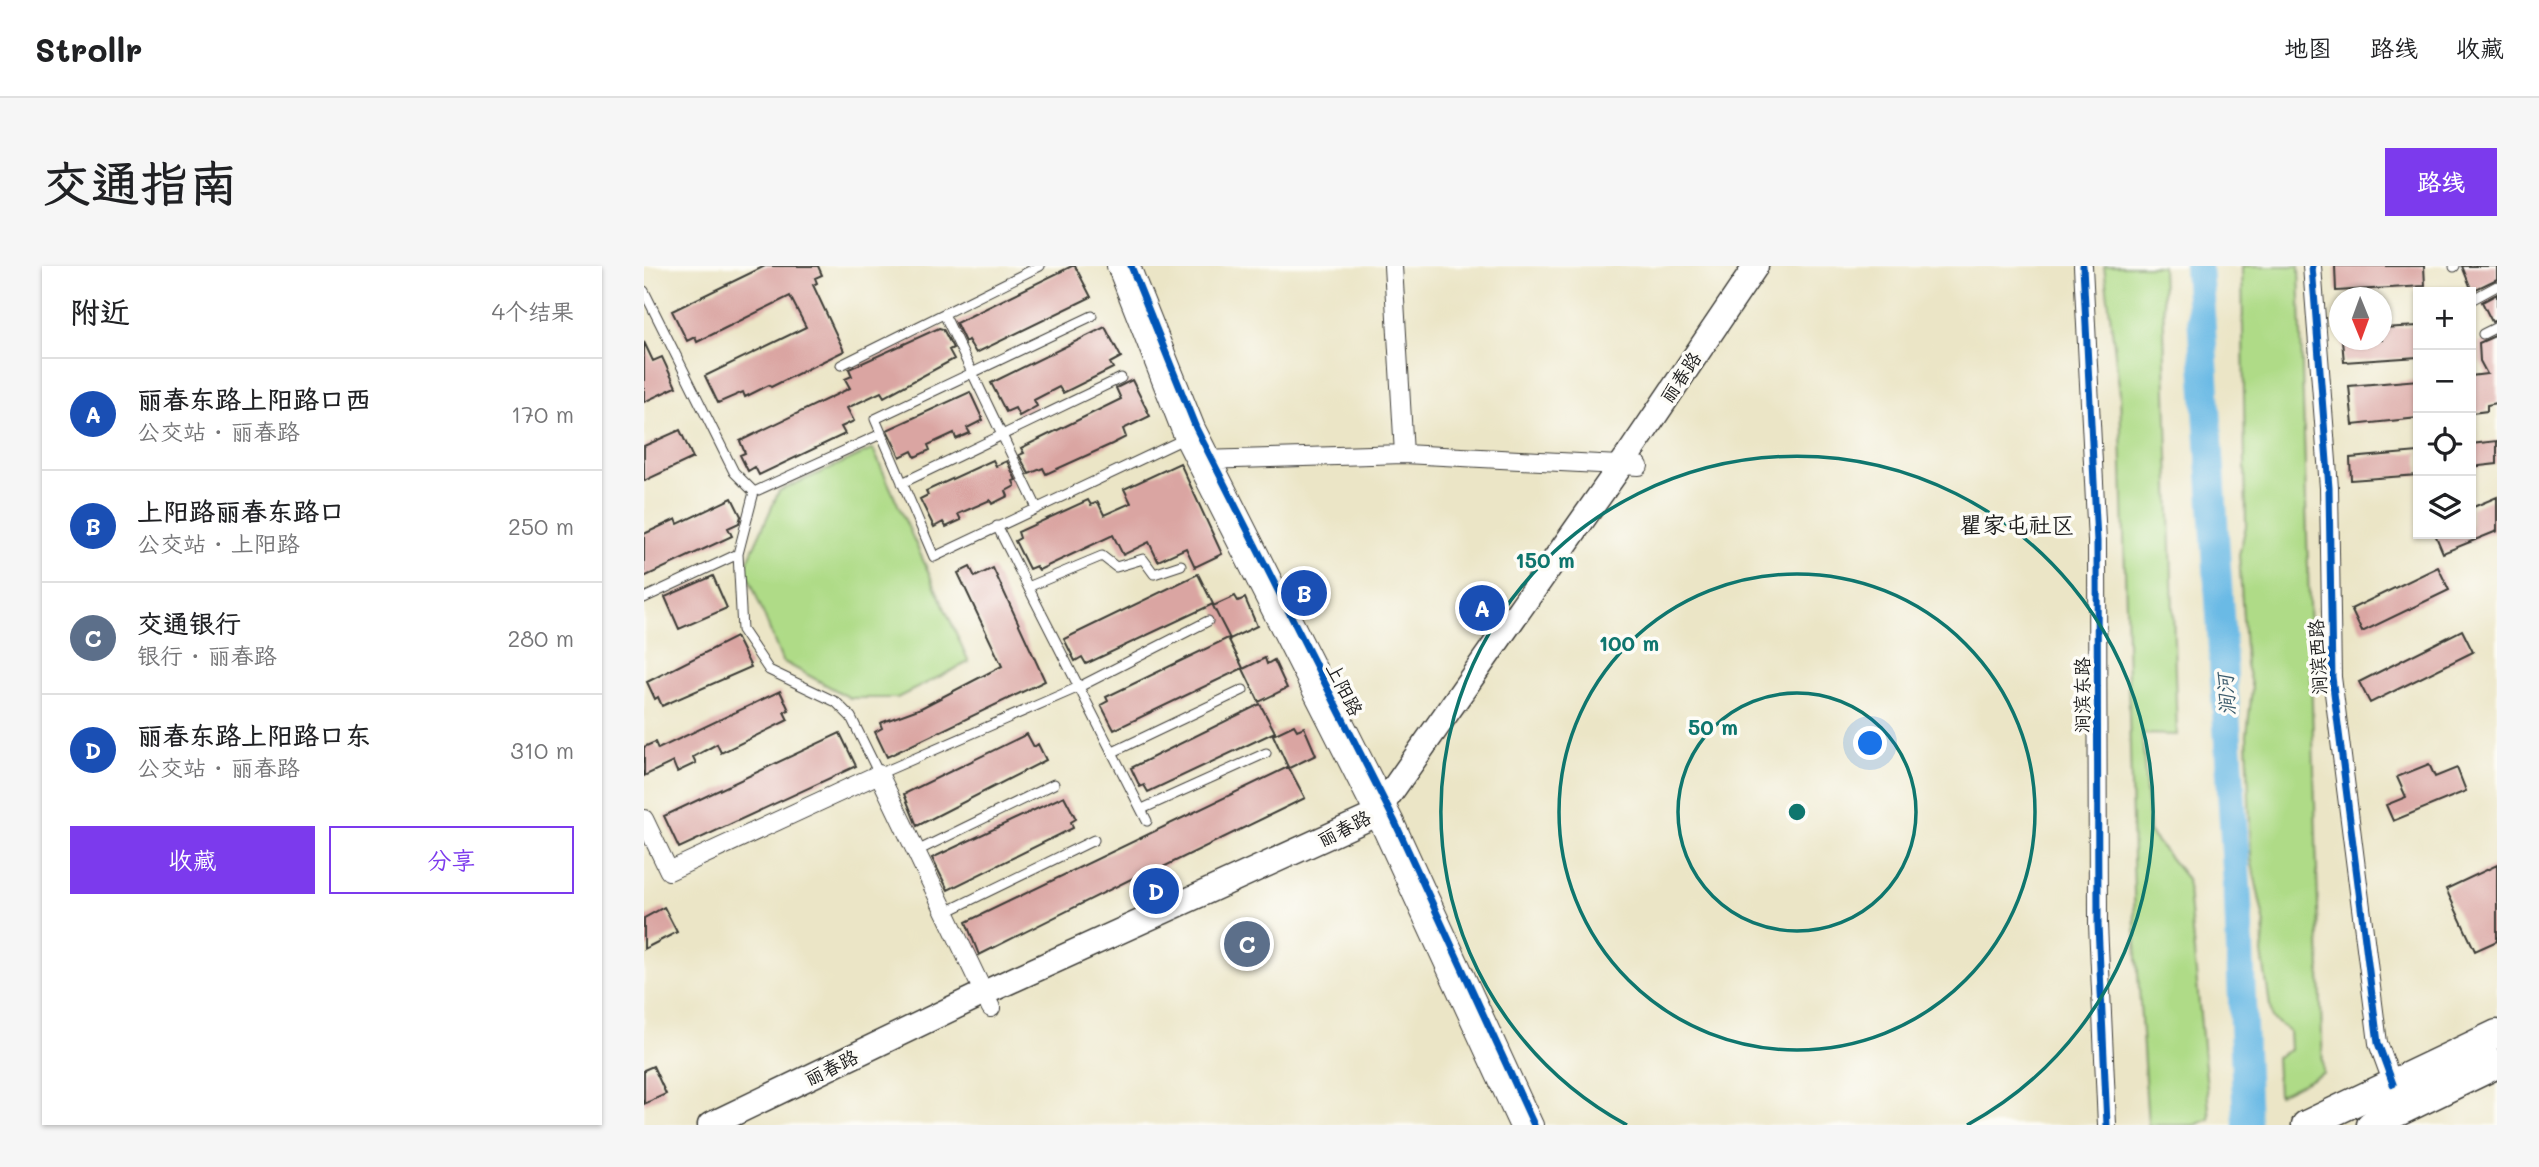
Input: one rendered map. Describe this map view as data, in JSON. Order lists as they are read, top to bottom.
{
  "streets": {
    "main road": ["丽春路"],
    "street": ["涧滨西路", "上阳路", "涧滨东路"]
  },
  "crossings": [
    ["丽春路", "上阳路"]
  ],
  "districts": ["瞿家屯社区"],
  "water": ["涧河"],
  "north": "bottom",
  "page": {
    "header": "Strollr",
    "nav": ["地图", "路线", "收藏"],
    "buttons": [
      "路线",
      ["收藏", "分享"]
    ],
    "title": "交通指南",
    "heading": ["附近", "4个结果"],
    "map_buttons": ["+", "−"],
    "list": [
      {
        "mark": "A",
        "name": "丽春东路上阳路口西",
        "note": "公交站 · 丽春路",
        "value": "170 m"
      },
      {
        "mark": "B",
        "name": "上阳路丽春东路口",
        "note": "公交站 · 上阳路",
        "value": "250 m"
      },
      {
        "mark": "C",
        "name": "交通银行",
        "note": "银行 · 丽春路",
        "value": "280 m"
      },
      {
        "mark": "D",
        "name": "丽春东路上阳路口东",
        "note": "公交站 · 丽春路",
        "value": "310 m"
      }
    ],
    "pins": [
      "B",
      "A",
      "D",
      "C"
    ]
  },
  "rings": ["150 m", "100 m", "50 m"]
}
